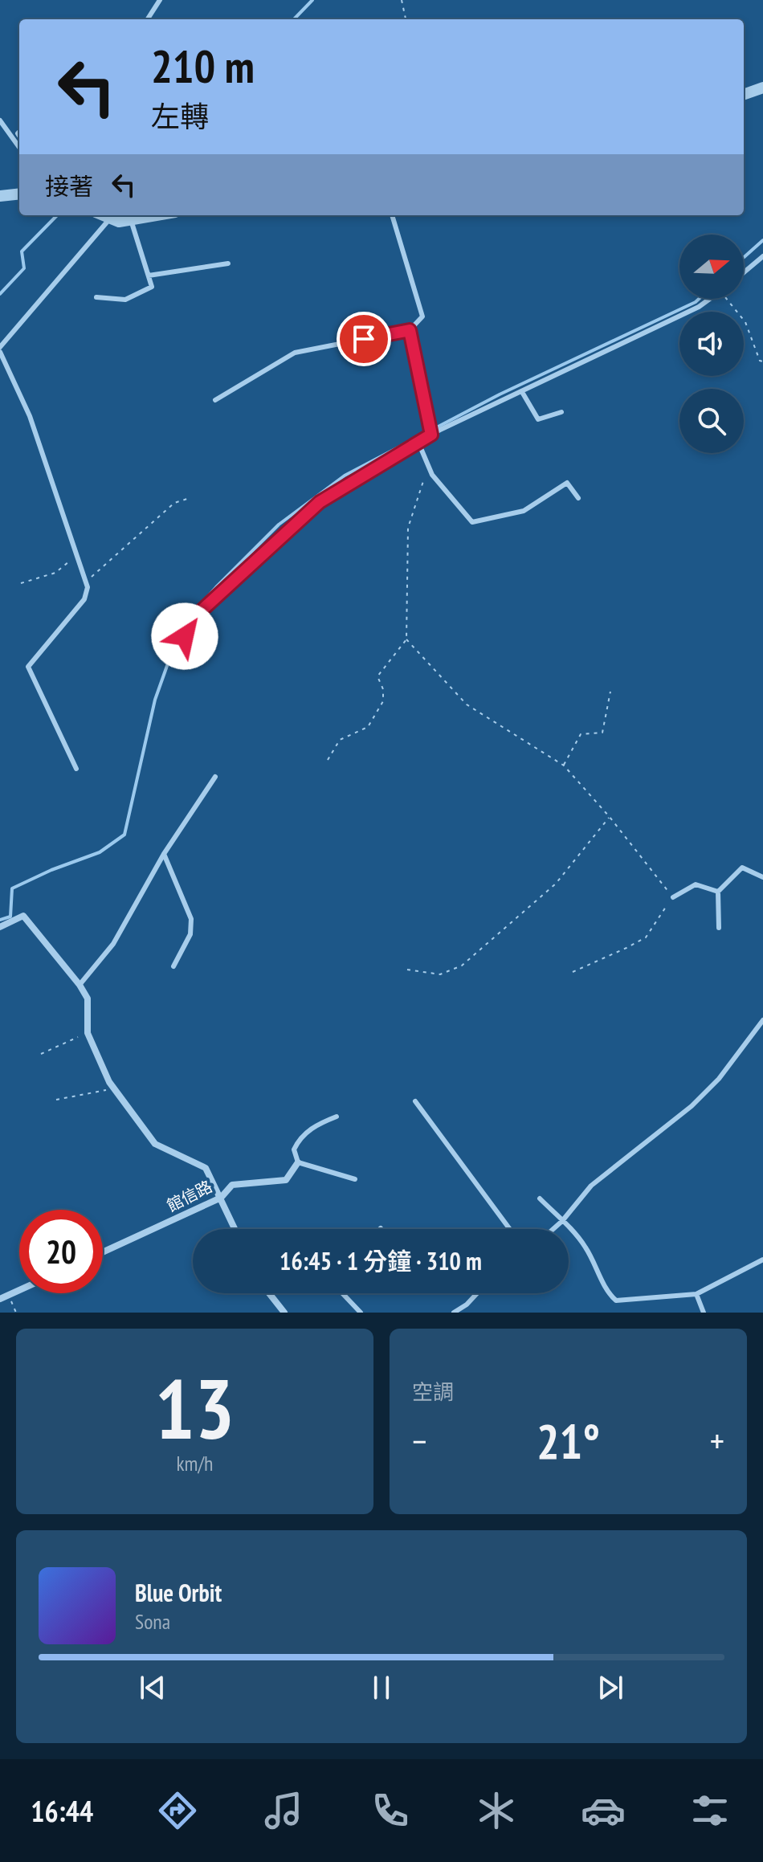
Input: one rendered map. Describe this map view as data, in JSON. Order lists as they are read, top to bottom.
{
  "streets": {
    "street": ["館信路"]
  },
  "north": "right",
  "page": {
    "turn": ["210 m", "左轉"],
    "then": "接著",
    "limit": "20",
    "trip": "16:45 · 1 分鐘 · 310 m",
    "tile": [
      ["13", "km/h"],
      "空調"
    ],
    "heat": ["−", "21°", "+"],
    "song": ["Blue Orbit", "Sona"],
    "tabs": "16:44"
  }
}
